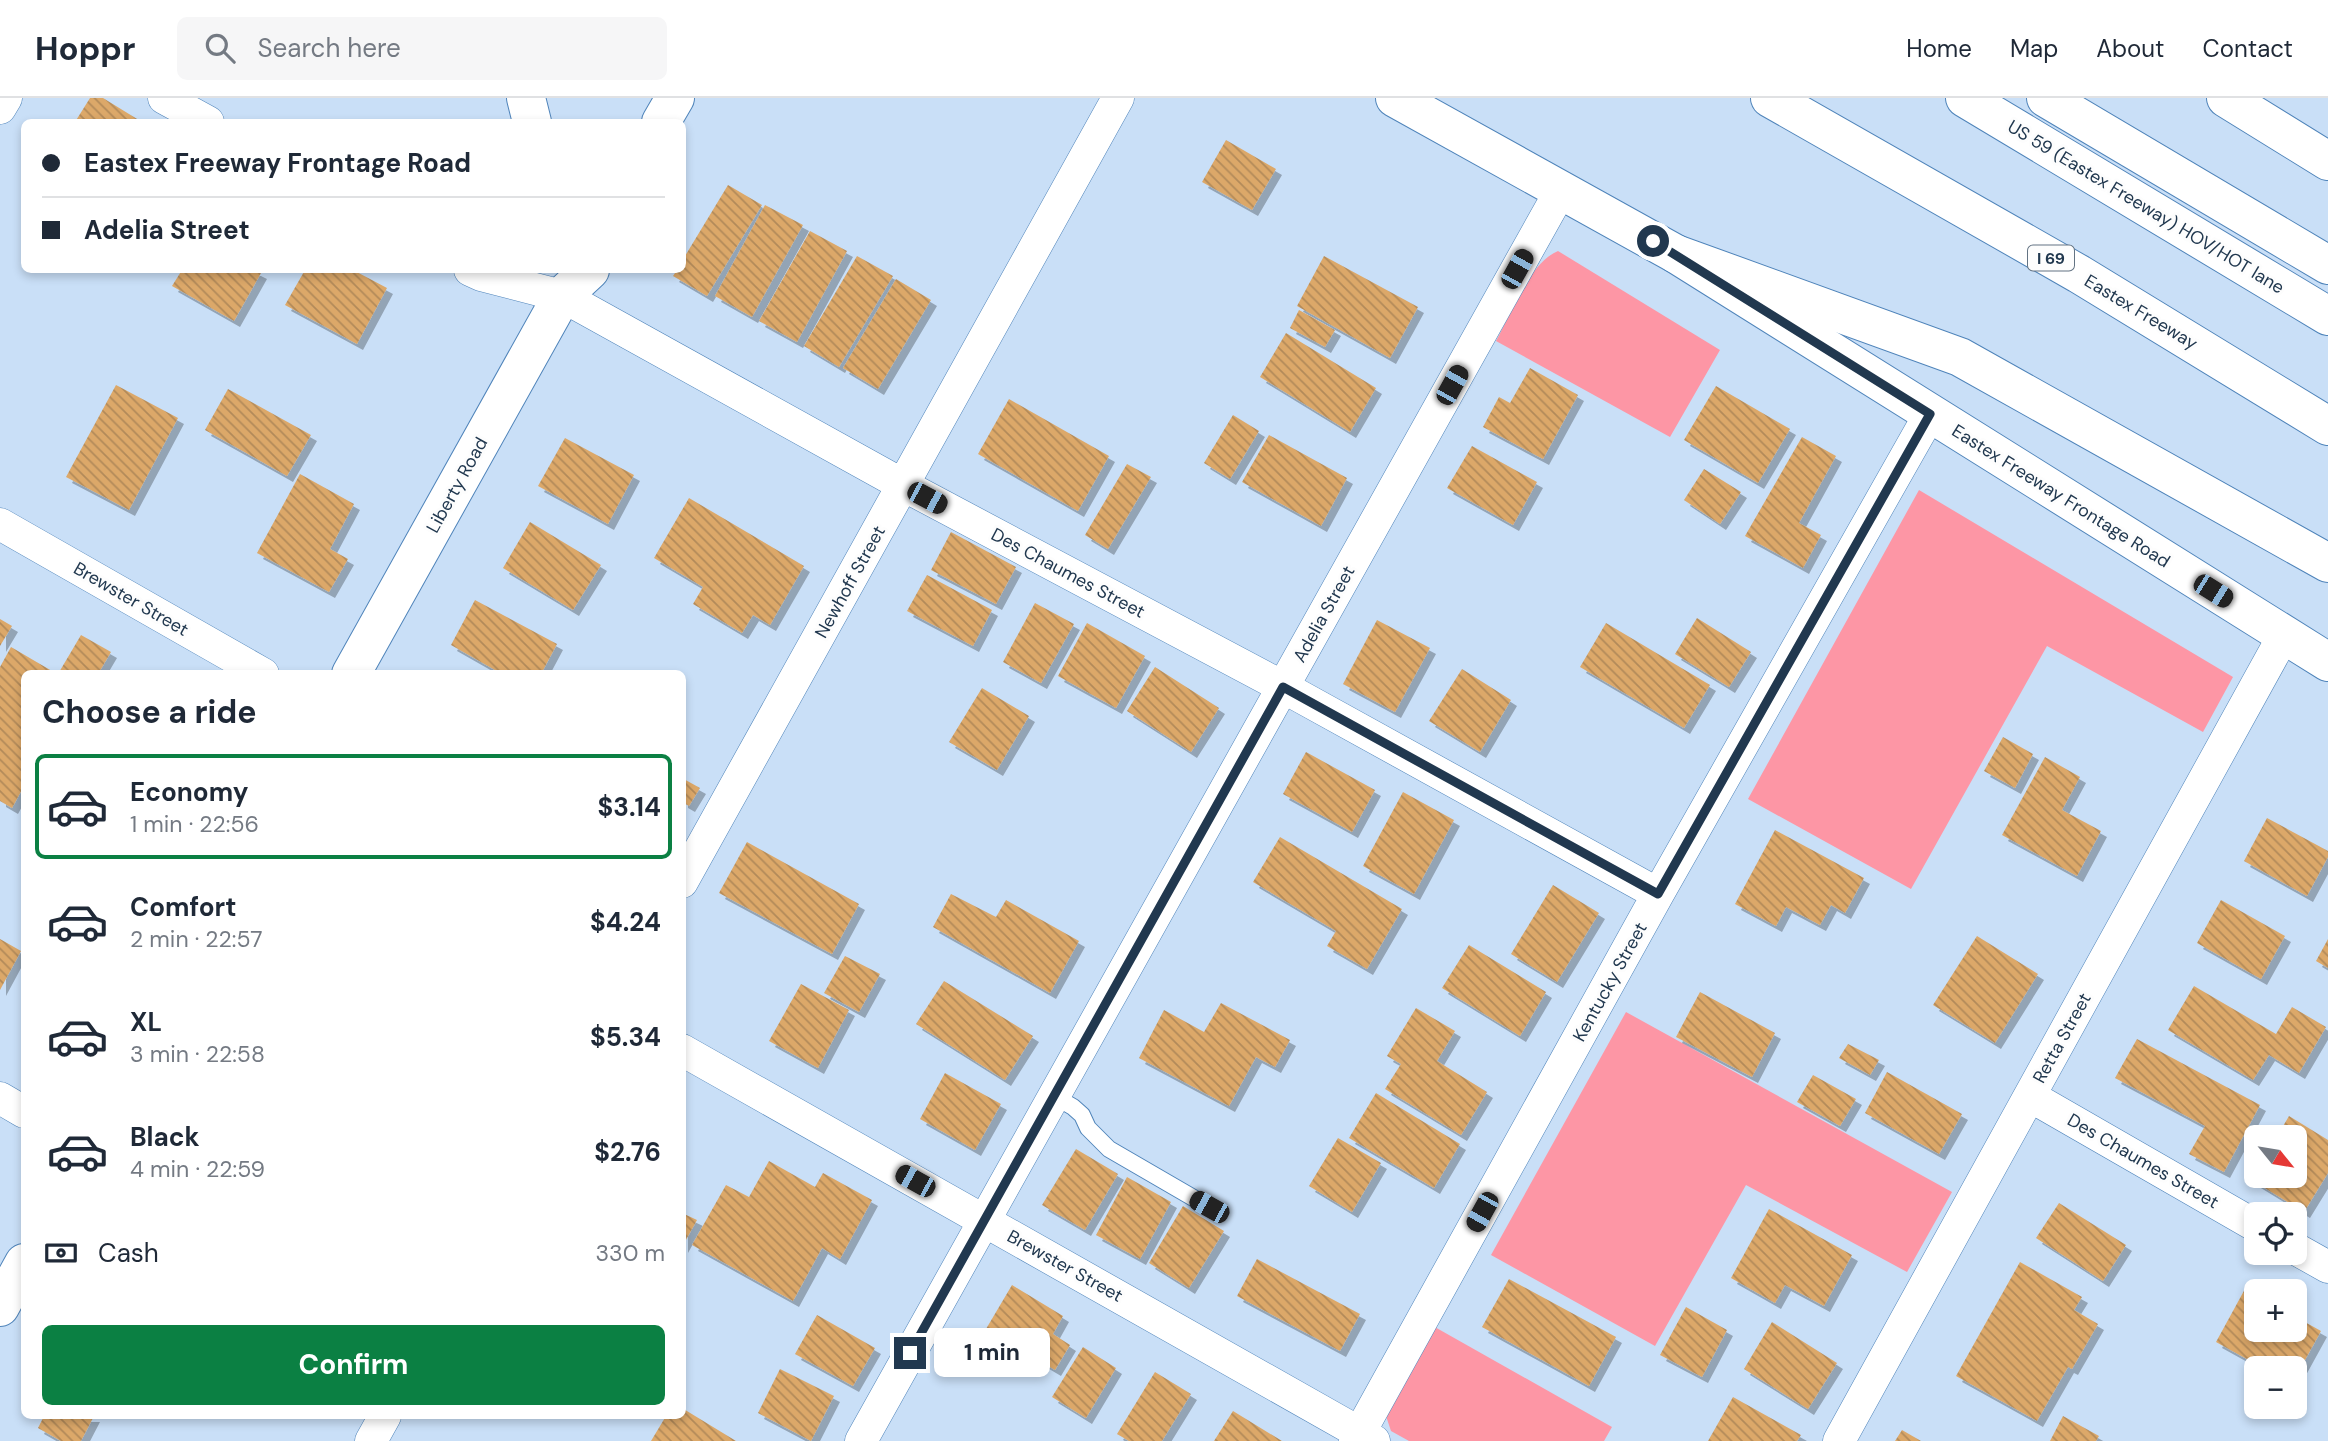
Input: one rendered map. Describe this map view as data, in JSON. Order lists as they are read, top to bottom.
{
  "streets": {
    "main road": [
      "US 59 (Eastex Freeway) HOV/HOT lane",
      "I 69",
      "Eastex Freeway",
      "Liberty Road",
      "Eastex Freeway Frontage Road"
    ],
    "street": [
      "Des Chaumes Street",
      "Newhoff Street",
      "Brewster Street",
      "Adelia Street",
      "Kentucky Street",
      "Retta Street"
    ]
  },
  "crossings": [
    ["Liberty Road", "Des Chaumes Street"],
    ["Eastex Freeway Frontage Road", "Adelia Street"],
    ["Eastex Freeway Frontage Road", "Kentucky Street"],
    ["Eastex Freeway Frontage Road", "Retta Street"],
    ["Des Chaumes Street", "Newhoff Street"],
    ["Des Chaumes Street", "Adelia Street"],
    ["Des Chaumes Street", "Kentucky Street"],
    ["Des Chaumes Street", "Retta Street"],
    ["Brewster Street", "Adelia Street"],
    ["Brewster Street", "Kentucky Street"]
  ],
  "north": "bottom right",
  "page": {
    "header": "Hoppr",
    "search": "Search here",
    "nav": [
      "Home",
      "Map",
      "About",
      "Contact"
    ],
    "banner": ["Eastex Freeway Frontage Road", "Adelia Street"],
    "heading": "Choose a ride",
    "list": [
      {
        "name": "Economy",
        "note": "1 min · 22:56",
        "value": "$3.14"
      },
      {
        "name": "Comfort",
        "note": "2 min · 22:57",
        "value": "$4.24"
      },
      {
        "name": "XL",
        "note": "3 min · 22:58",
        "value": "$5.34"
      },
      {
        "name": "Black",
        "note": "4 min · 22:59",
        "value": "$2.76"
      }
    ],
    "map_buttons": ["+", "−"],
    "pay": ["Cash", "330 m"],
    "buttons": "Confirm",
    "bubble": "1 min"
  }
}
